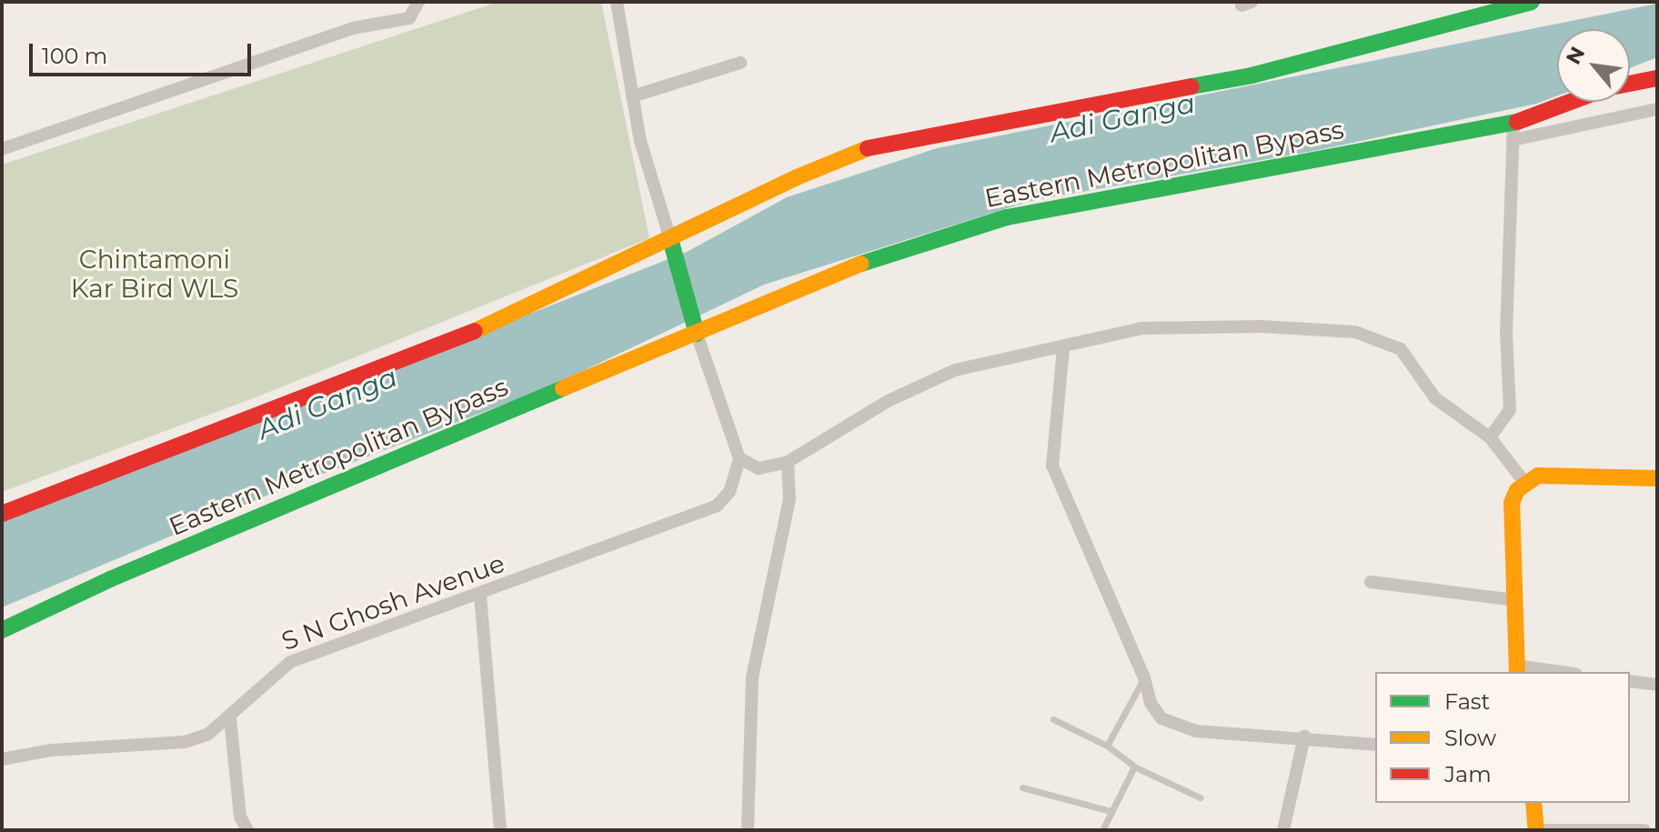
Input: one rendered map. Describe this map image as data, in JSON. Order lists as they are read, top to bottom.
{
  "streets": {
    "main road": ["Eastern Metropolitan Bypass"],
    "street": ["S N Ghosh Avenue"]
  },
  "water": ["Adi Ganga"],
  "parks": ["Chintamoni Kar Bird WLS"],
  "legend": ["Fast", "Slow", "Jam"],
  "scale_bar": "100 m",
  "north": "top left"
}
